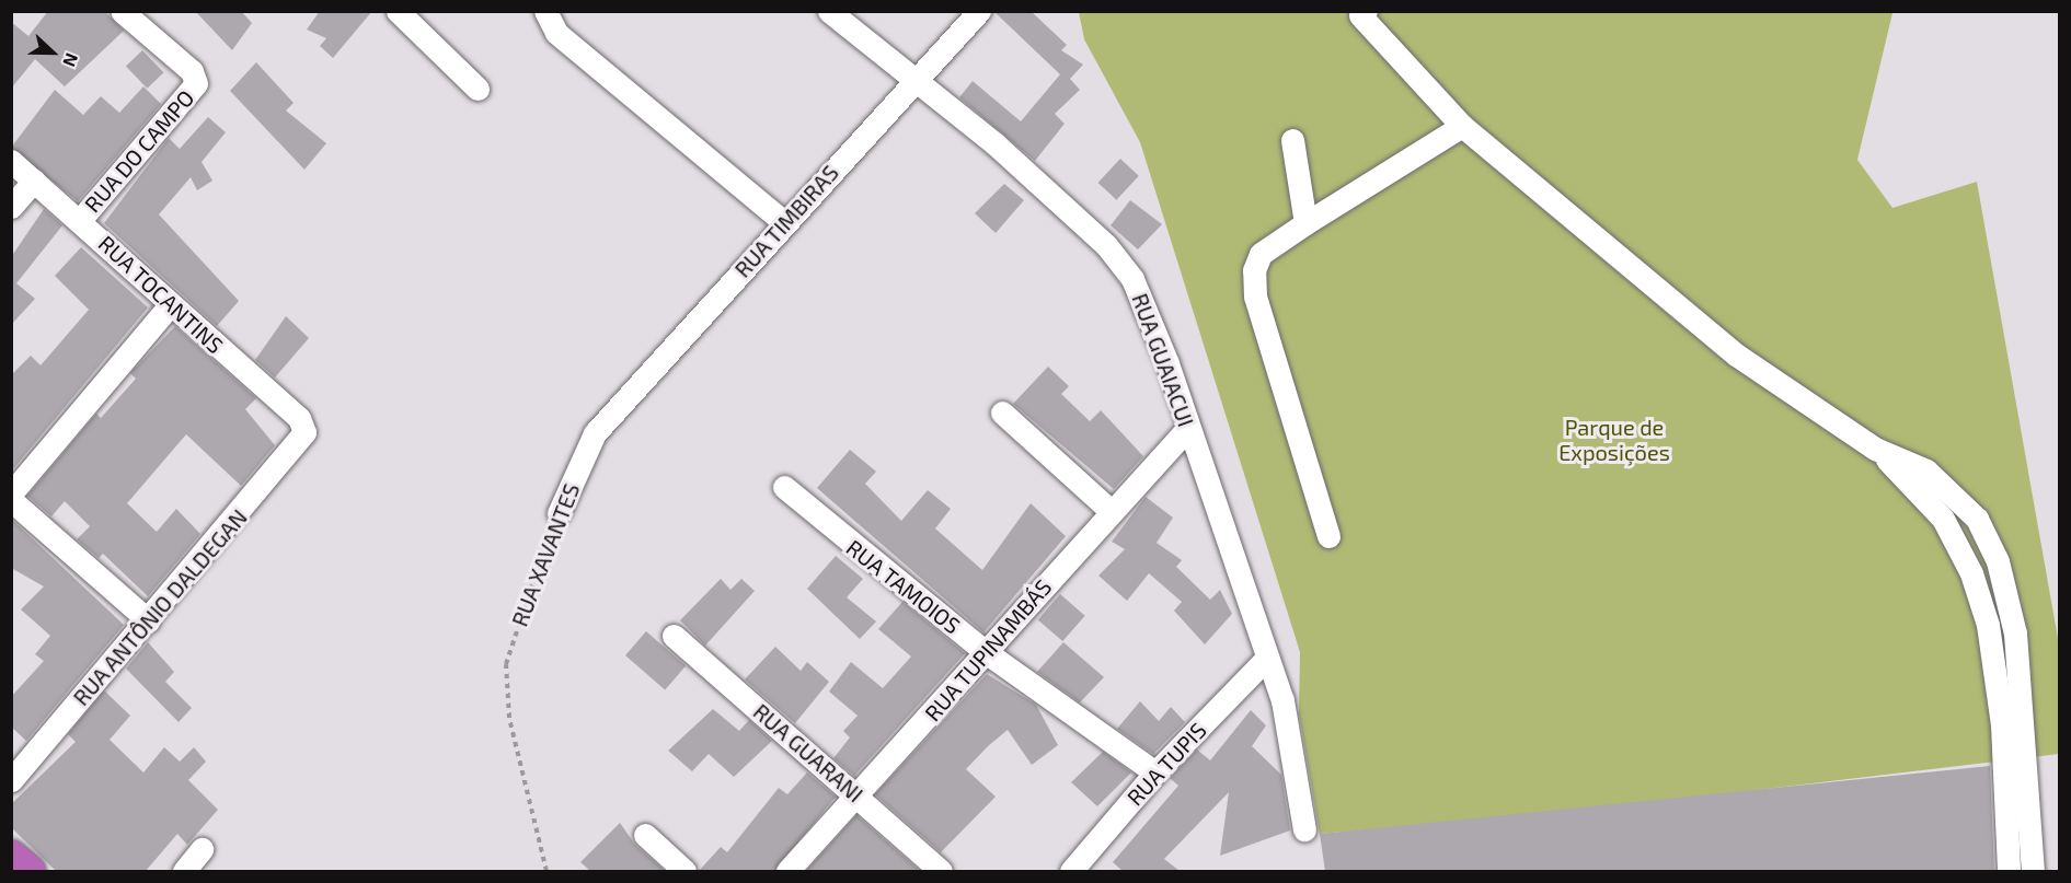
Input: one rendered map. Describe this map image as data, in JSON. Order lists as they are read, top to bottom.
{
  "streets": {
    "street": [
      "RUA DO CAMPO",
      "RUA TIMBIRAS",
      "RUA TOCANTINS",
      "RUA GUAIACUI",
      "RUA XAVANTES",
      "RUA TAMOIOS",
      "RUA ANTÔNIO DALDEGAN",
      "RUA TUPINAMBÁS",
      "RUA GUARANI",
      "RUA TUPIS"
    ]
  },
  "crossings": [
    ["RUA DO CAMPO", "RUA TOCANTINS"],
    ["RUA TIMBIRAS", "RUA GUAIACUI"],
    ["RUA TIMBIRAS", "RUA XAVANTES"],
    ["RUA TOCANTINS", "RUA ANTÔNIO DALDEGAN"],
    ["RUA GUAIACUI", "RUA TUPINAMBÁS"],
    ["RUA GUAIACUI", "RUA TUPIS"],
    ["RUA TAMOIOS", "RUA TUPINAMBÁS"],
    ["RUA TAMOIOS", "RUA TUPIS"],
    ["RUA TUPINAMBÁS", "RUA GUARANI"]
  ],
  "parks": ["Parque de Exposições"],
  "north": "right"
}
